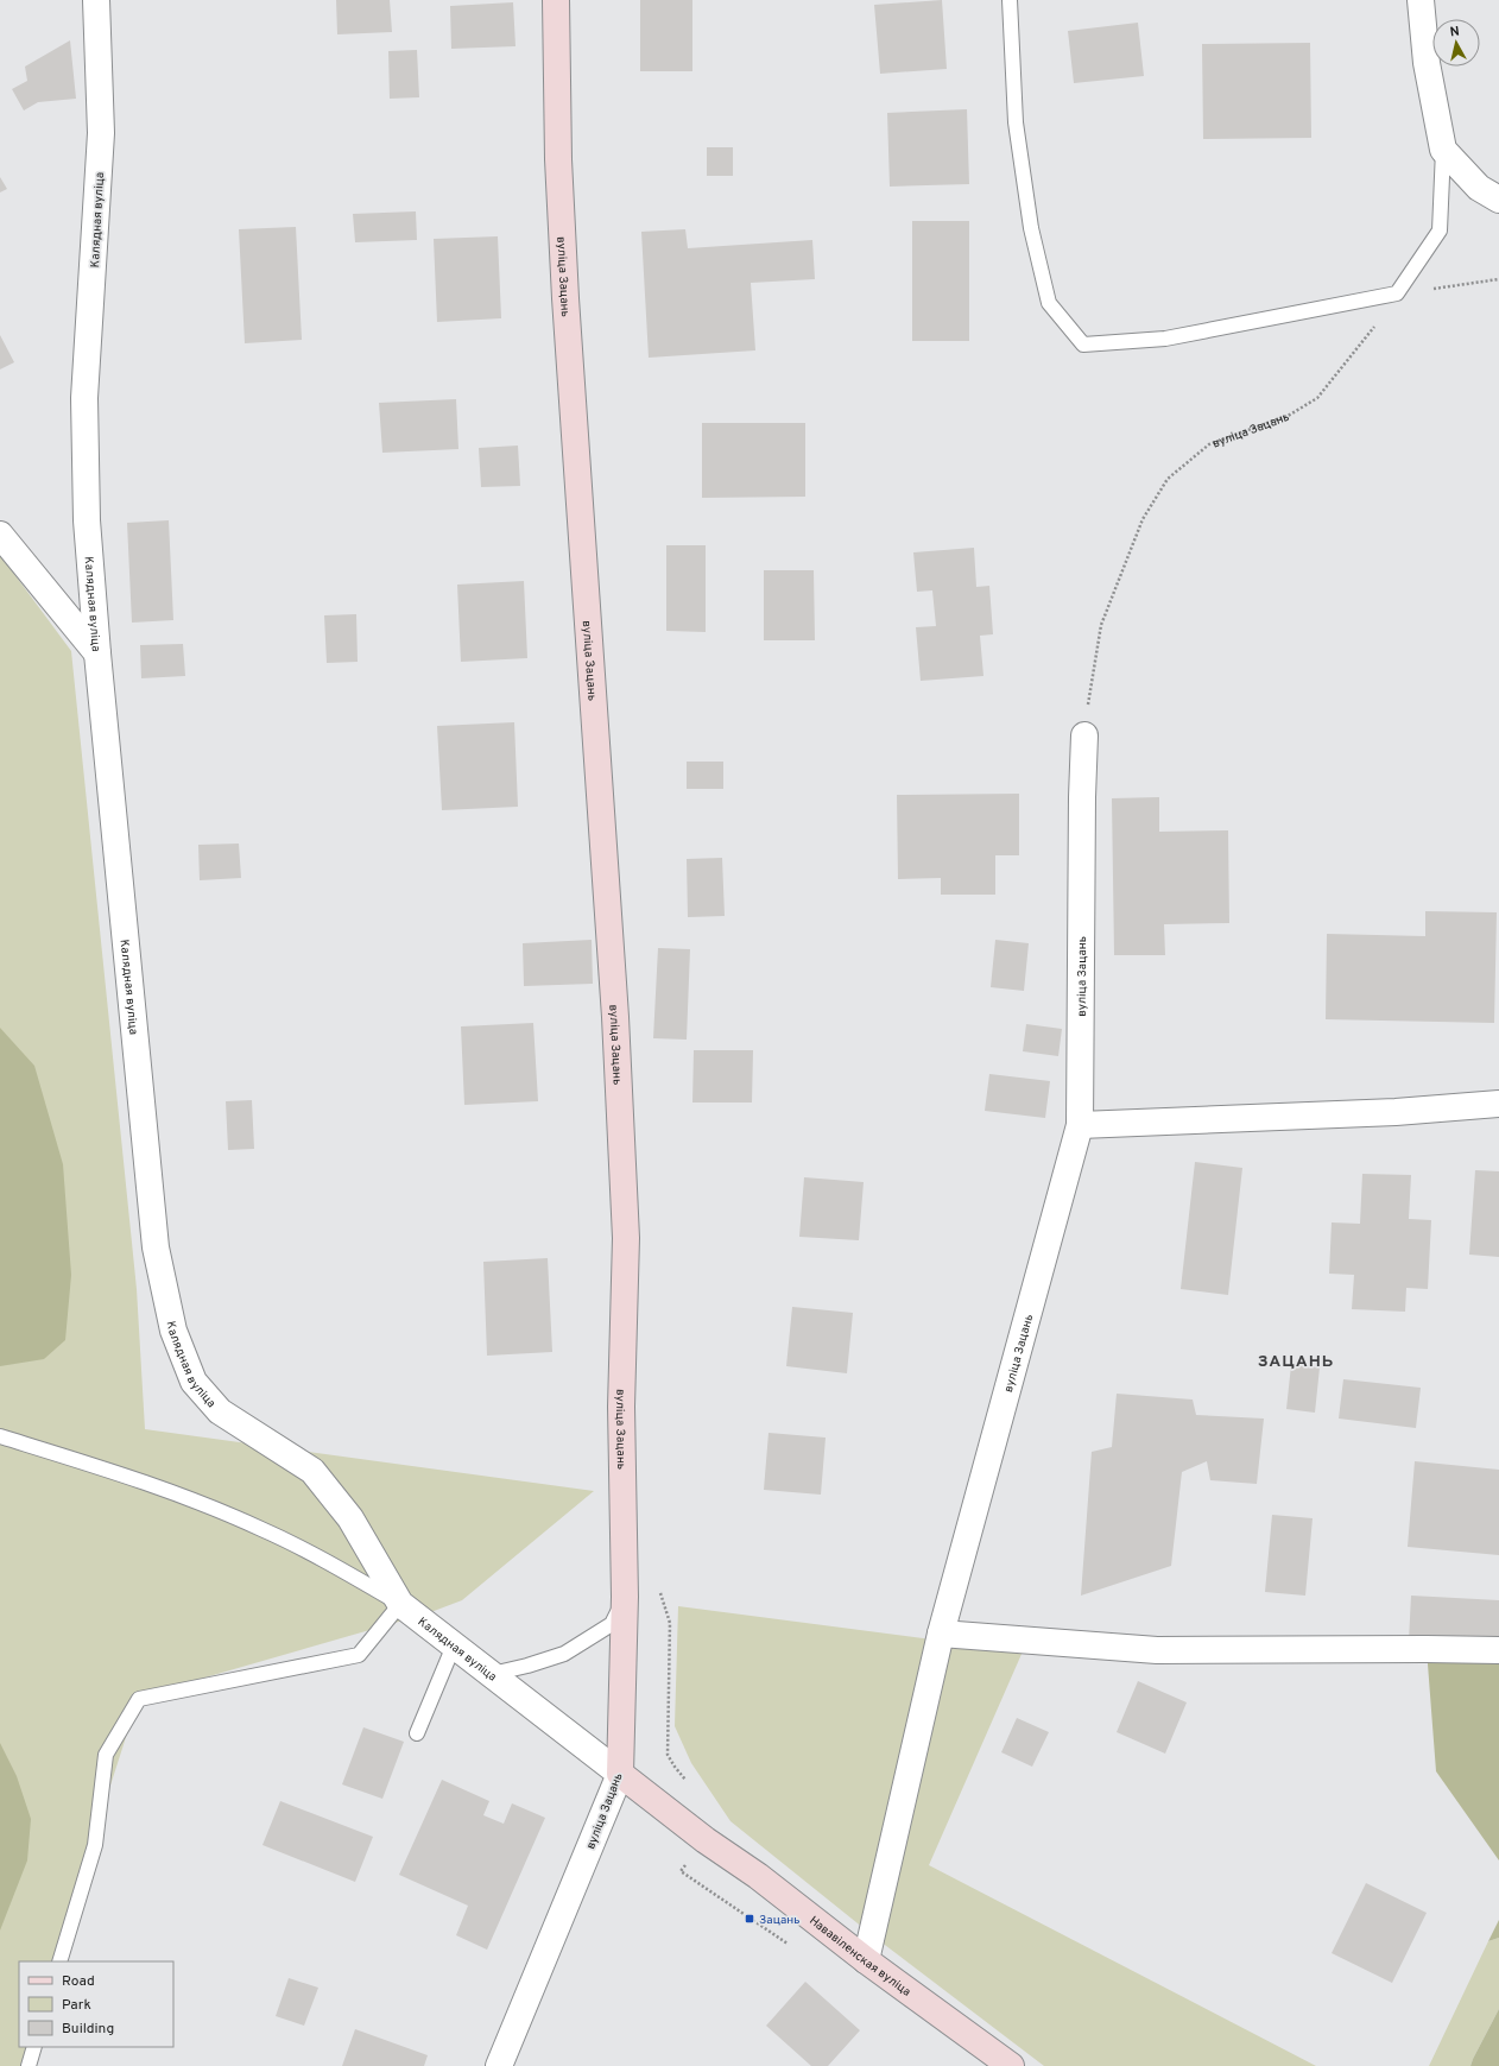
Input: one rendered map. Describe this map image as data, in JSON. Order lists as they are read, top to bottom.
{
  "streets": {
    "street": ["Калядная вуліца", "вуліца Зацань", "Нававіленская вуліца"]
  },
  "crossings": [
    ["Калядная вуліца", "вуліца Зацань"],
    ["Калядная вуліца", "Нававіленская вуліца"],
    ["вуліца Зацань", "Нававіленская вуліца"]
  ],
  "districts": ["ЗАЦАНЬ"],
  "places": {
    "transit": ["Зацань"]
  },
  "legend": ["Road", "Park", "Building"],
  "north": "top"
}
